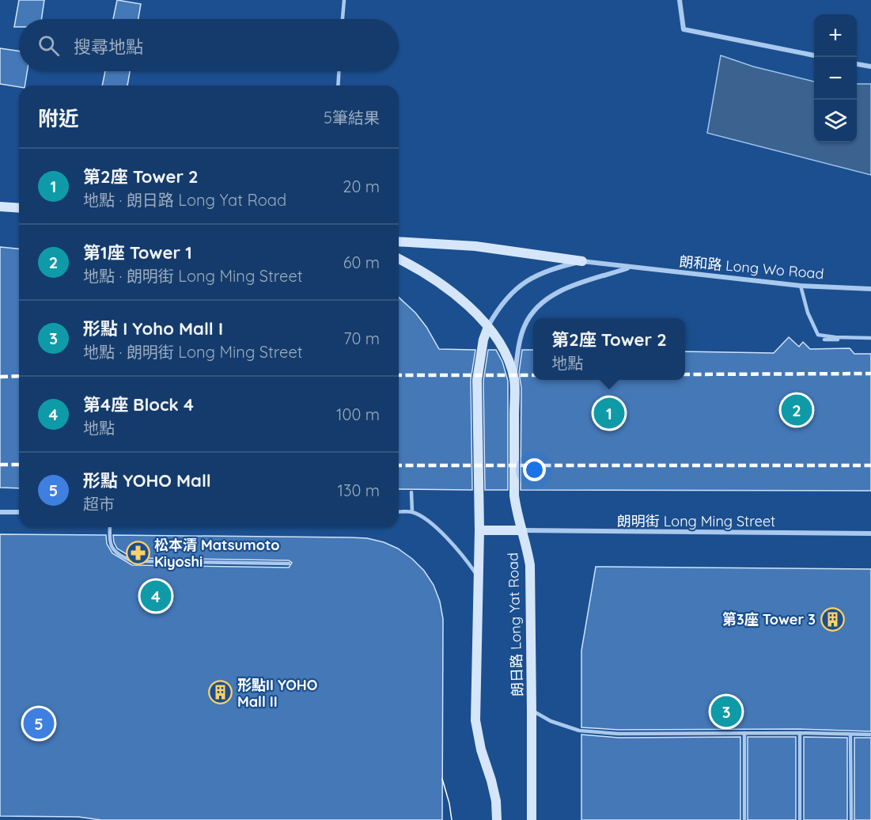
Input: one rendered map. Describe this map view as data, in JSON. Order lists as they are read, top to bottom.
{
  "streets": {
    "main road": ["朗日路 Long Yat Road"],
    "street": ["朗和路 Long Wo Road", "朗明街 Long Ming Street"]
  },
  "crossings": [
    ["朗和路 Long Wo Road", "朗日路 Long Yat Road"],
    ["朗明街 Long Ming Street", "朗日路 Long Yat Road"]
  ],
  "places": {
    "pharmacy": ["松本清 Matsumoto Kiyoshi"],
    "building": ["第3座 Tower 3", "形點II YOHO Mall II"]
  },
  "page": {
    "map_buttons": ["+", "−"],
    "search": "搜尋地點",
    "heading": ["附近", "5筆結果"],
    "list": [
      {
        "mark": "1",
        "name": "第2座 Tower 2",
        "note": "地點 · 朗日路 Long Yat Road",
        "value": "20 m"
      },
      {
        "mark": "2",
        "name": "第1座 Tower 1",
        "note": "地點 · 朗明街 Long Ming Street",
        "value": "60 m"
      },
      {
        "mark": "3",
        "name": "形點 I Yoho Mall I",
        "note": "地點 · 朗明街 Long Ming Street",
        "value": "70 m"
      },
      {
        "mark": "4",
        "name": "第4座 Block 4",
        "note": "地點",
        "value": "100 m"
      },
      {
        "mark": "5",
        "name": "形點 YOHO Mall",
        "note": "超市",
        "value": "130 m"
      }
    ],
    "popup": ["第2座 Tower 2", "地點"],
    "pins": [
      "2",
      "1",
      "4",
      "3",
      "5"
    ]
  }
}
